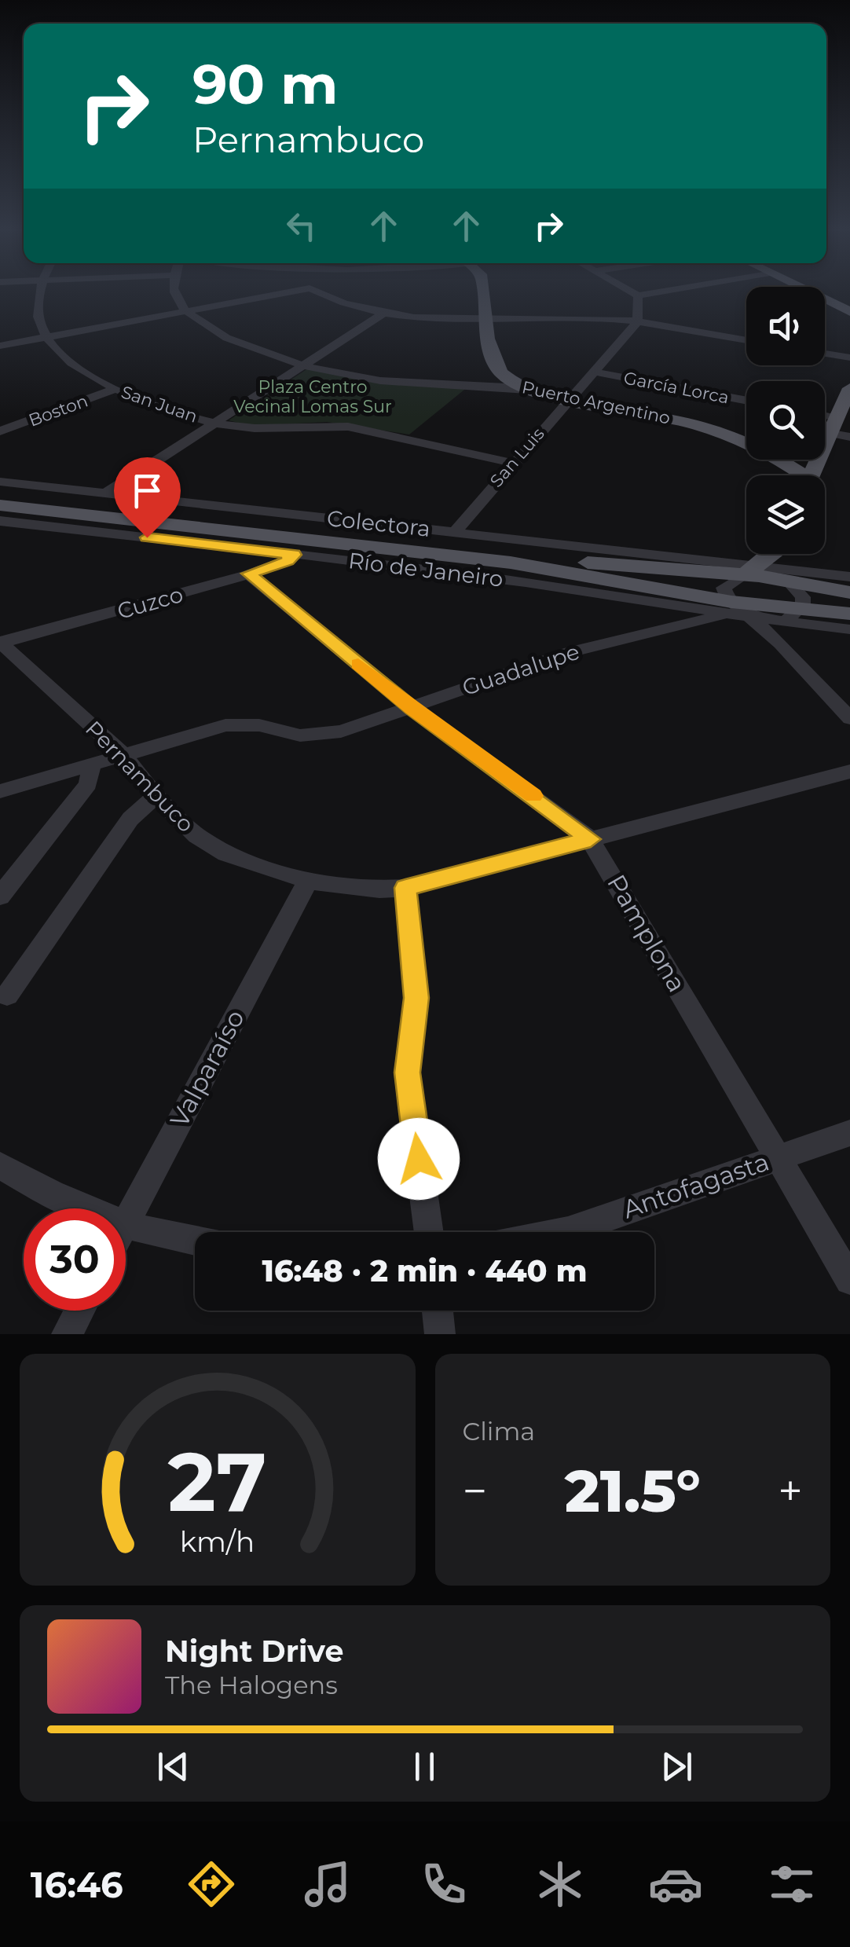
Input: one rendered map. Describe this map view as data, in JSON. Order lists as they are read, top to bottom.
{
  "streets": {
    "main road": ["Puerto Argentino"],
    "street": [
      "García Lorca",
      "San Juan",
      "Boston",
      "San Luis",
      "Colectora",
      "Río de Janeiro",
      "Cuzco",
      "Guadalupe",
      "Pernambuco",
      "Pamplona",
      "Valparaíso",
      "Antofagasta"
    ]
  },
  "crossings": [
    ["García Lorca", "San Luis"],
    ["Puerto Argentino", "San Luis"],
    ["San Juan", "Boston"],
    ["San Juan", "San Luis"],
    ["San Luis", "Colectora"],
    ["Río de Janeiro", "Cuzco"],
    ["Río de Janeiro", "Guadalupe"],
    ["Cuzco", "Pernambuco"],
    ["Cuzco", "Pamplona"],
    ["Guadalupe", "Pernambuco"],
    ["Guadalupe", "Pamplona"],
    ["Pernambuco", "Pamplona"],
    ["Pernambuco", "Valparaíso"],
    ["Pamplona", "Antofagasta"]
  ],
  "parks": ["Plaza Centro Vecinal Lomas Sur"],
  "page": {
    "turn": ["90 m", "Pernambuco"],
    "limit": "30",
    "trip": "16:48 · 2 min · 440 m",
    "tile": "Clima",
    "heat": ["−", "21.5°", "+"],
    "song": ["Night Drive", "The Halogens"],
    "tabs": "16:46",
    "gauge": ["27", "km/h"]
  }
}
